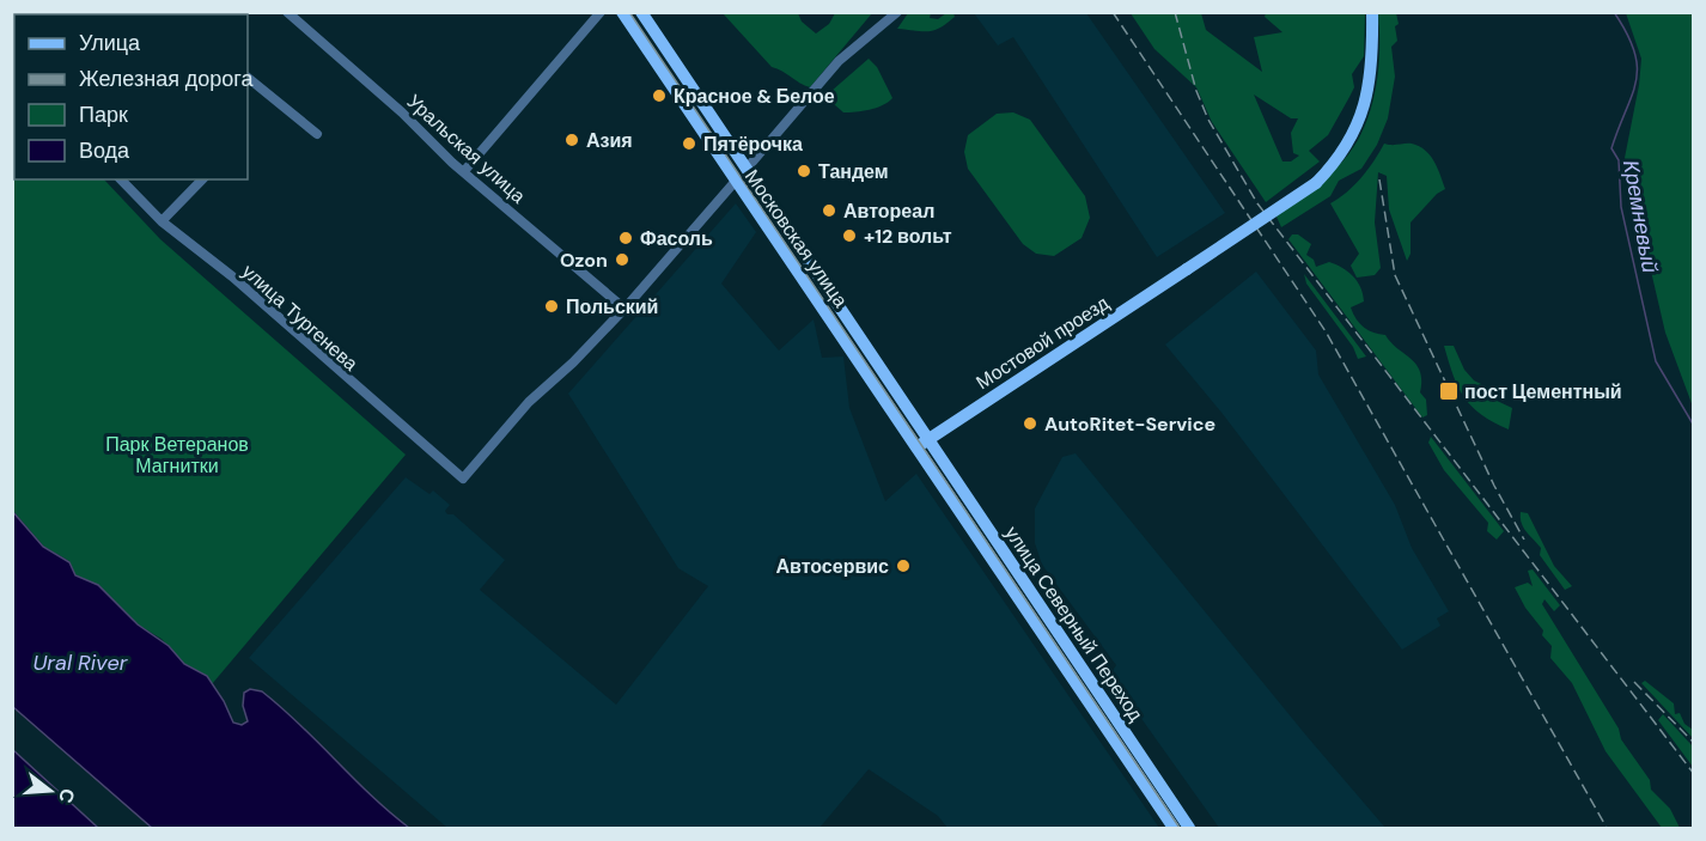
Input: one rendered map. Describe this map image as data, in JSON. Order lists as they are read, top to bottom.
{
  "streets": {
    "main road": ["Московская улица", "Мостовой проезд", "улица Северный Переход"],
    "street": ["Уральская улица", "улица Тургенева"]
  },
  "crossings": [
    ["Уральская улица", "улица Тургенева"],
    ["Московская улица", "Мостовой проезд"],
    ["Московская улица", "улица Северный Переход"],
    ["Мостовой проезд", "улица Северный Переход"]
  ],
  "water": ["Кремневый", "Ural River"],
  "parks": ["Парк Ветеранов Магнитки"],
  "places": {
    "other": [
      "Красное & Белое",
      "Азия",
      "Пятёрочка",
      "Тандем",
      "Автореал",
      "+12 вольт",
      "Фасоль",
      "Ozon",
      "Польский",
      "AutoRitet-Service",
      "Автосервис"
    ],
    "transit": ["пост Цементный"]
  },
  "legend": [
    "Улица",
    "Железная дорога",
    "Парк",
    "Вода"
  ],
  "north": "right"
}
